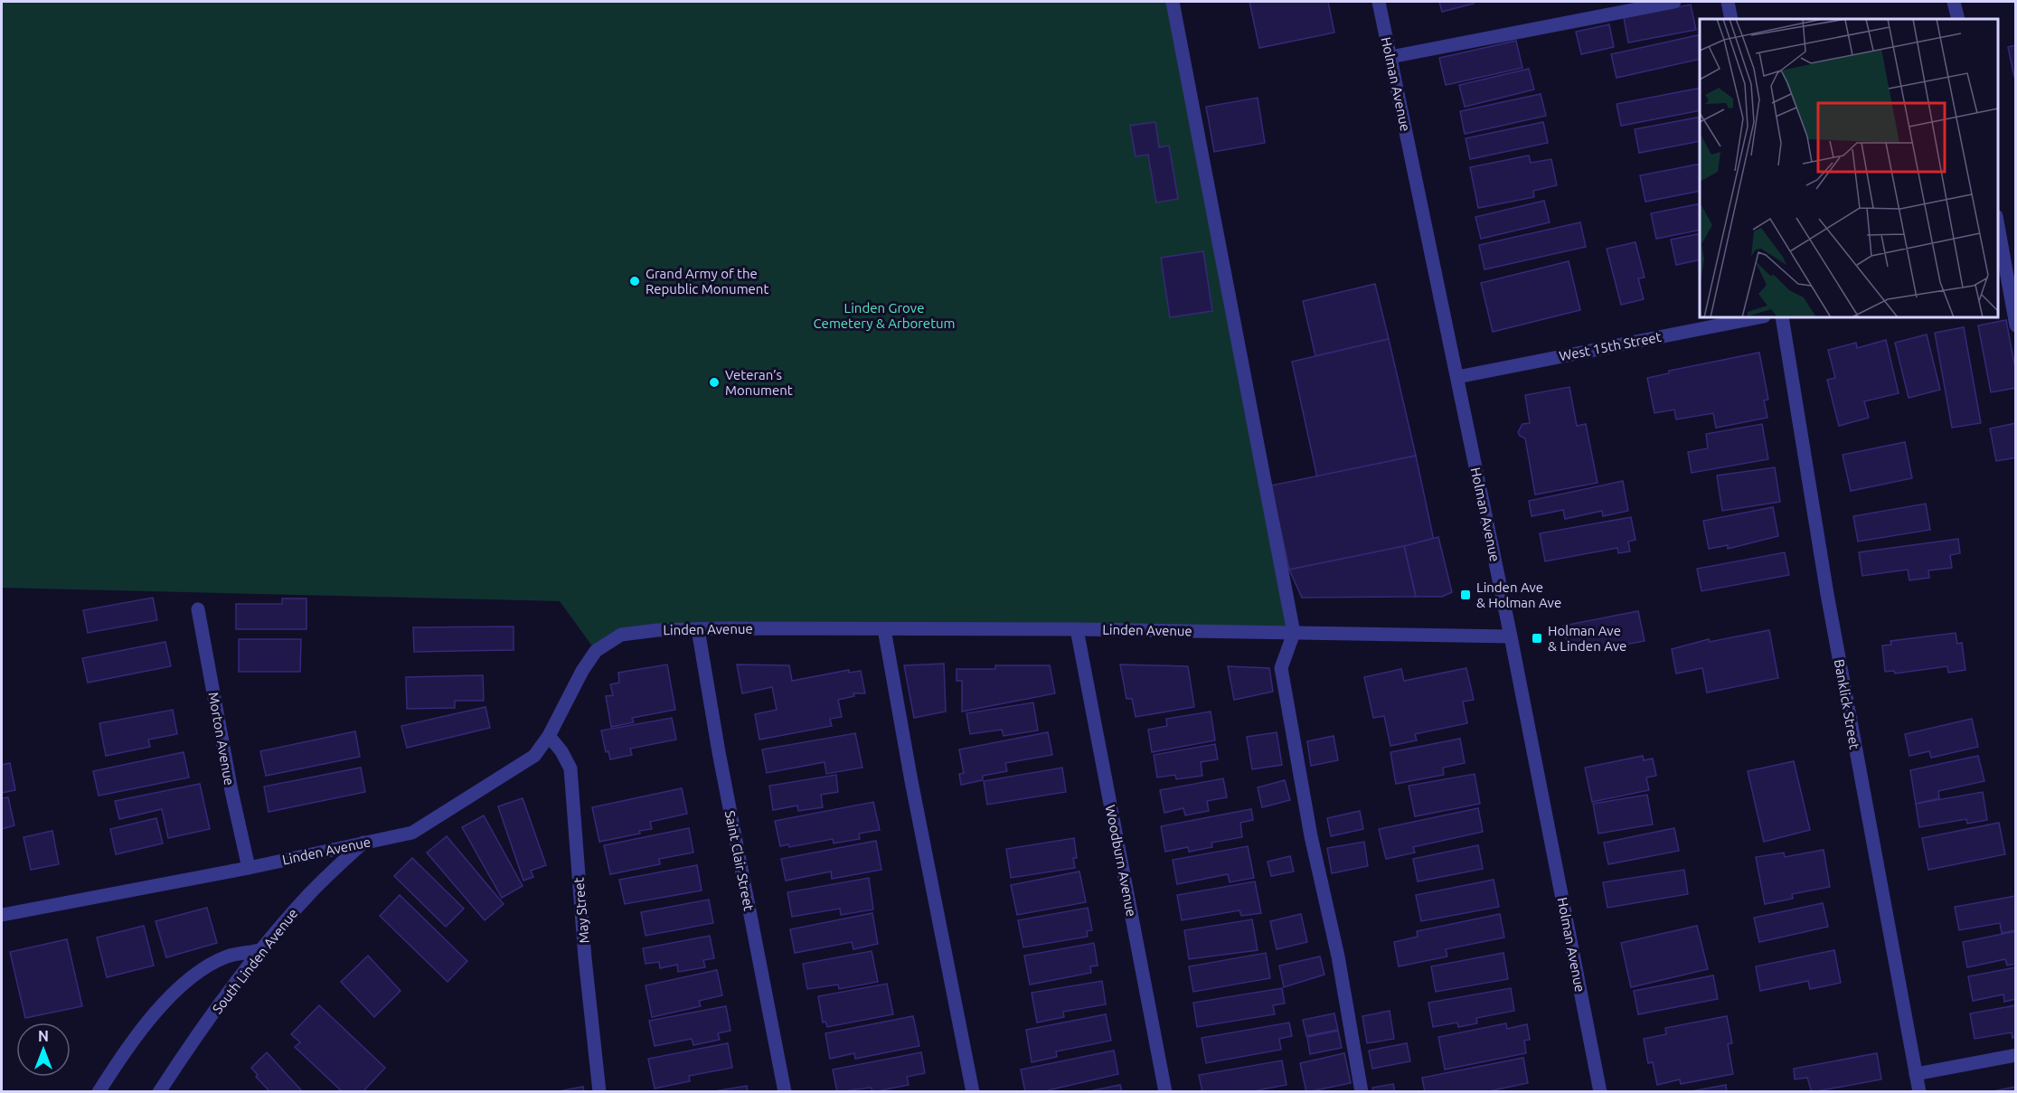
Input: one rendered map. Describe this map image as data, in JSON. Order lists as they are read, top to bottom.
{
  "streets": {
    "street": [
      "Holman Avenue",
      "West 15th Street",
      "Linden Avenue",
      "Banklick Street",
      "Morton Avenue",
      "Saint Clair Street",
      "Woodburn Avenue",
      "May Street",
      "South Linden Avenue"
    ]
  },
  "crossings": [
    ["Holman Avenue", "West 15th Street"],
    ["Holman Avenue", "Linden Avenue"],
    ["Linden Avenue", "Morton Avenue"],
    ["Linden Avenue", "Saint Clair Street"],
    ["Linden Avenue", "Woodburn Avenue"],
    ["Linden Avenue", "May Street"],
    ["Linden Avenue", "South Linden Avenue"]
  ],
  "parks": ["Linden Grove Cemetery & Arboretum"],
  "places": {
    "other": ["Grand Army of the Republic Monument", "Veteran’s Monument"],
    "transit": ["Linden Ave & Holman Ave", "Holman Ave & Linden Ave"]
  },
  "north": "top"
}
